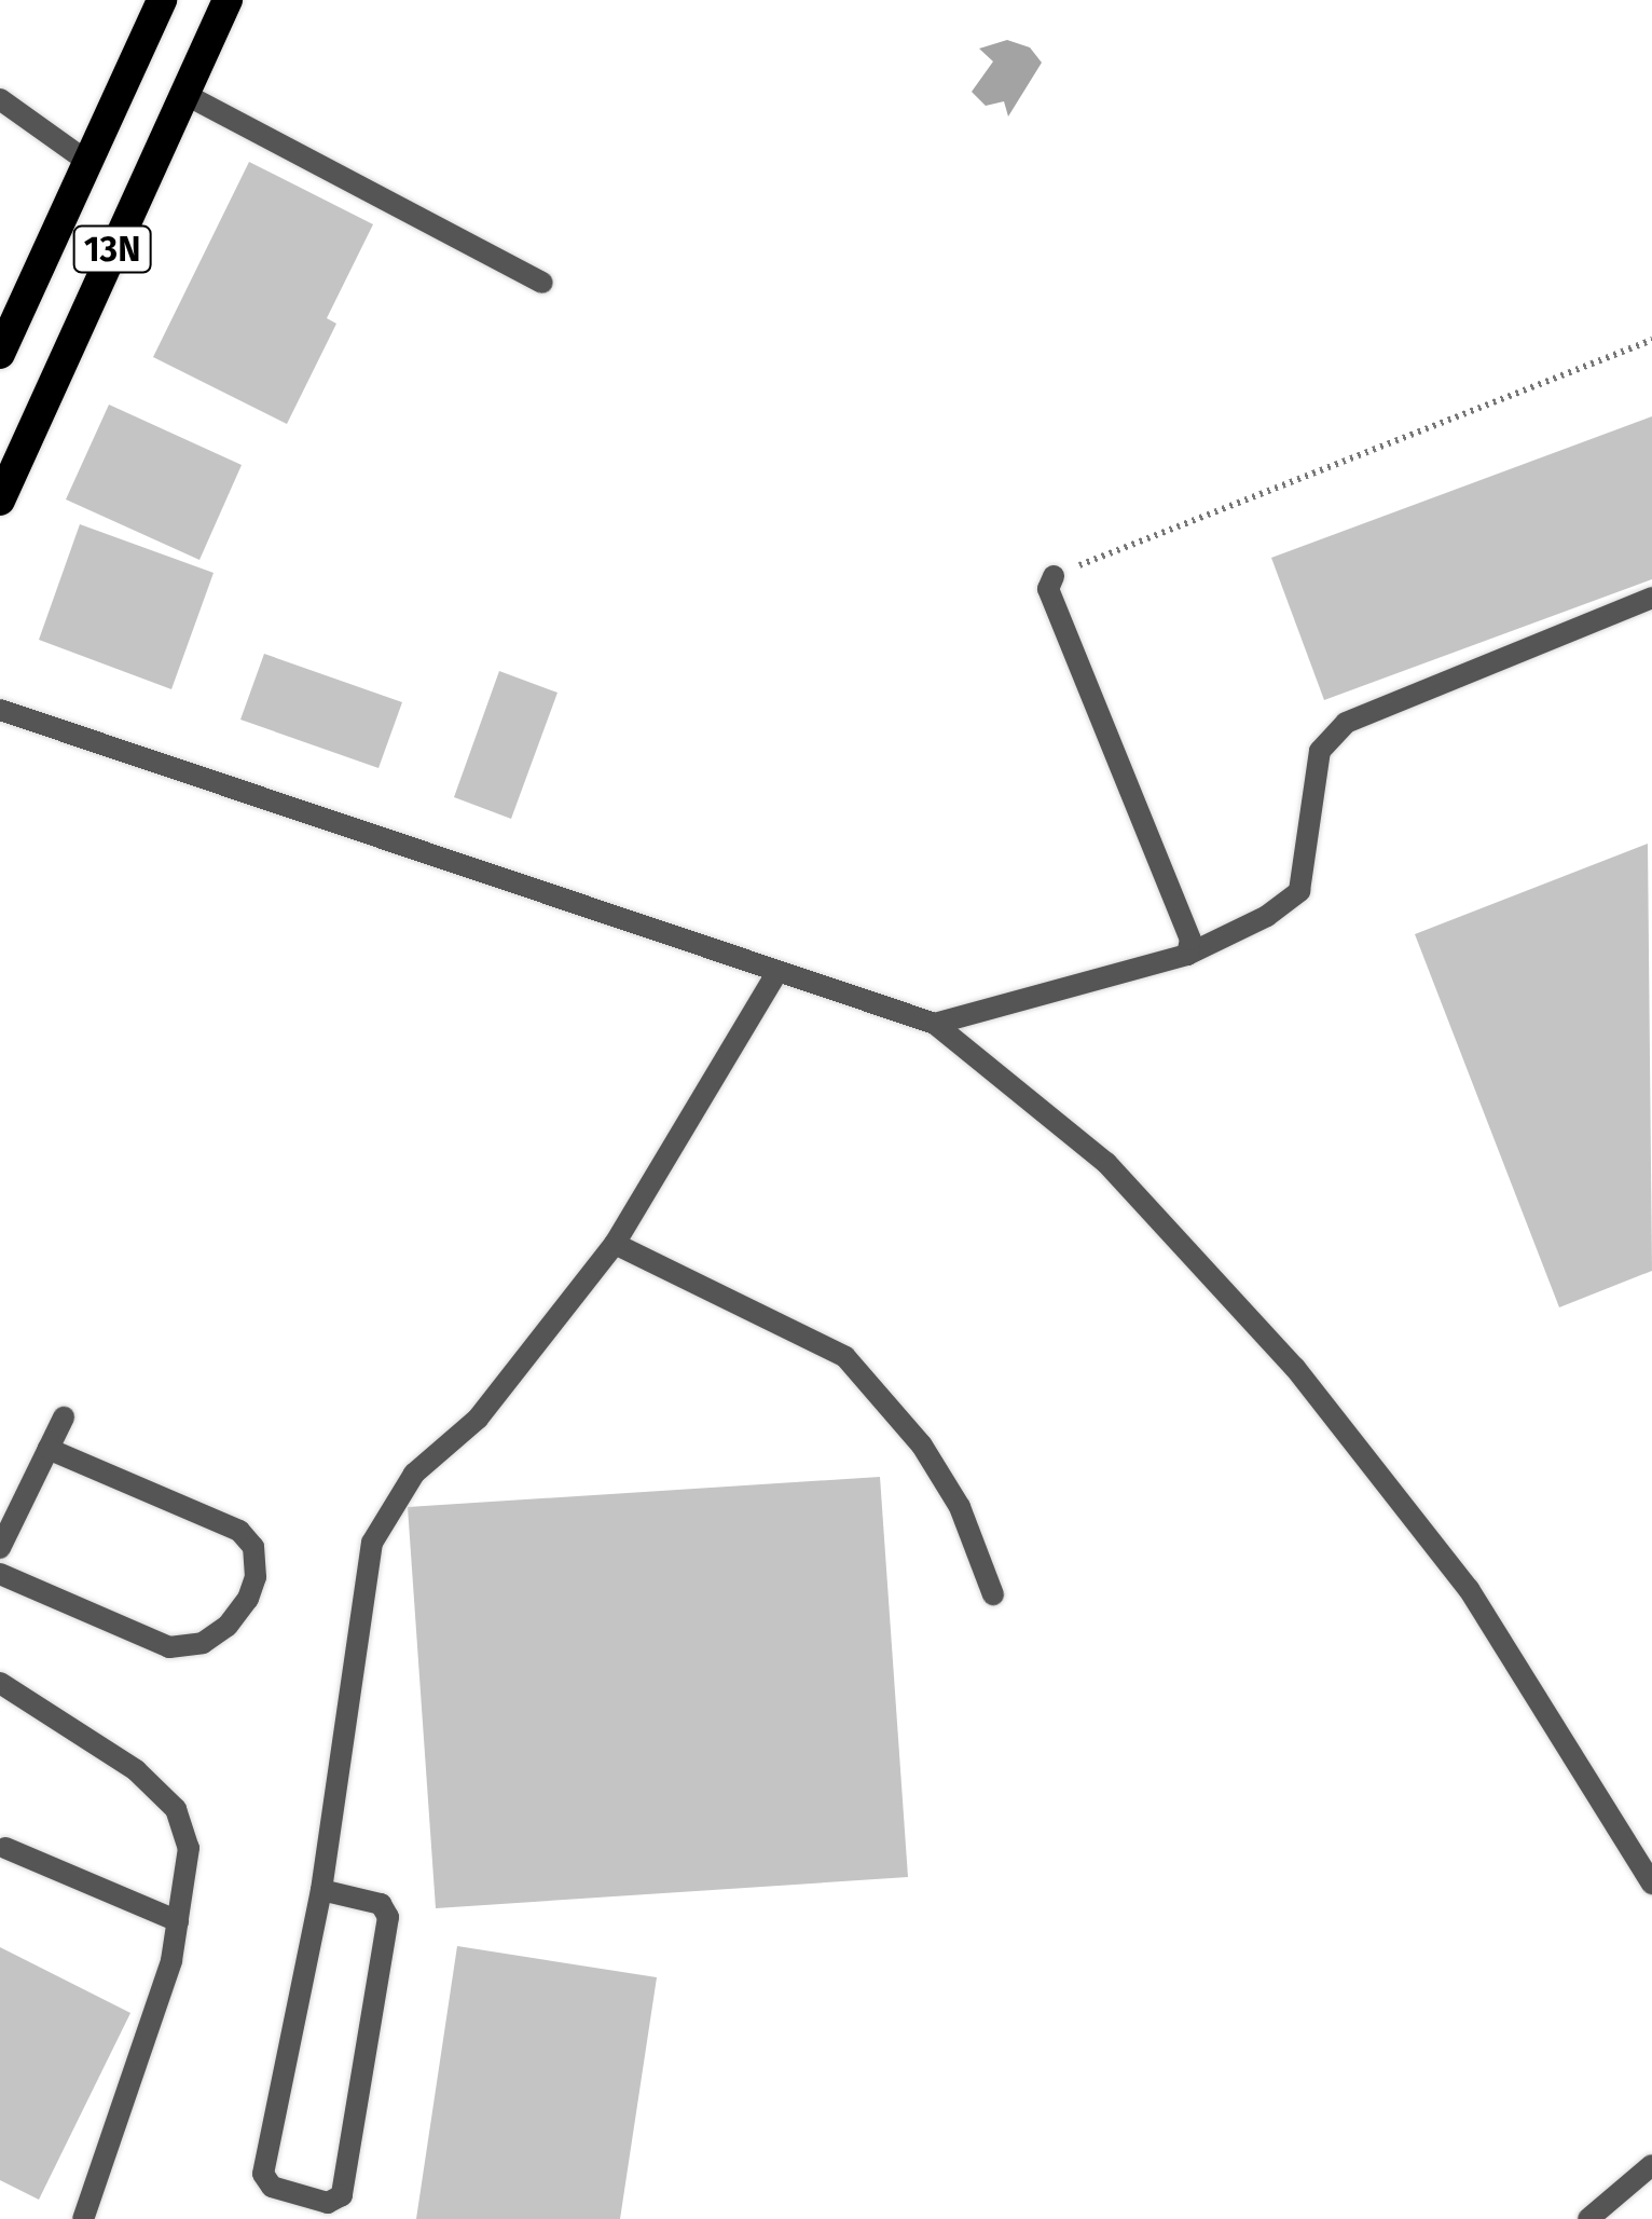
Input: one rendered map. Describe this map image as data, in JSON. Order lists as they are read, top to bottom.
{
  "streets": {
    "highway": ["13N"]
  }
}
